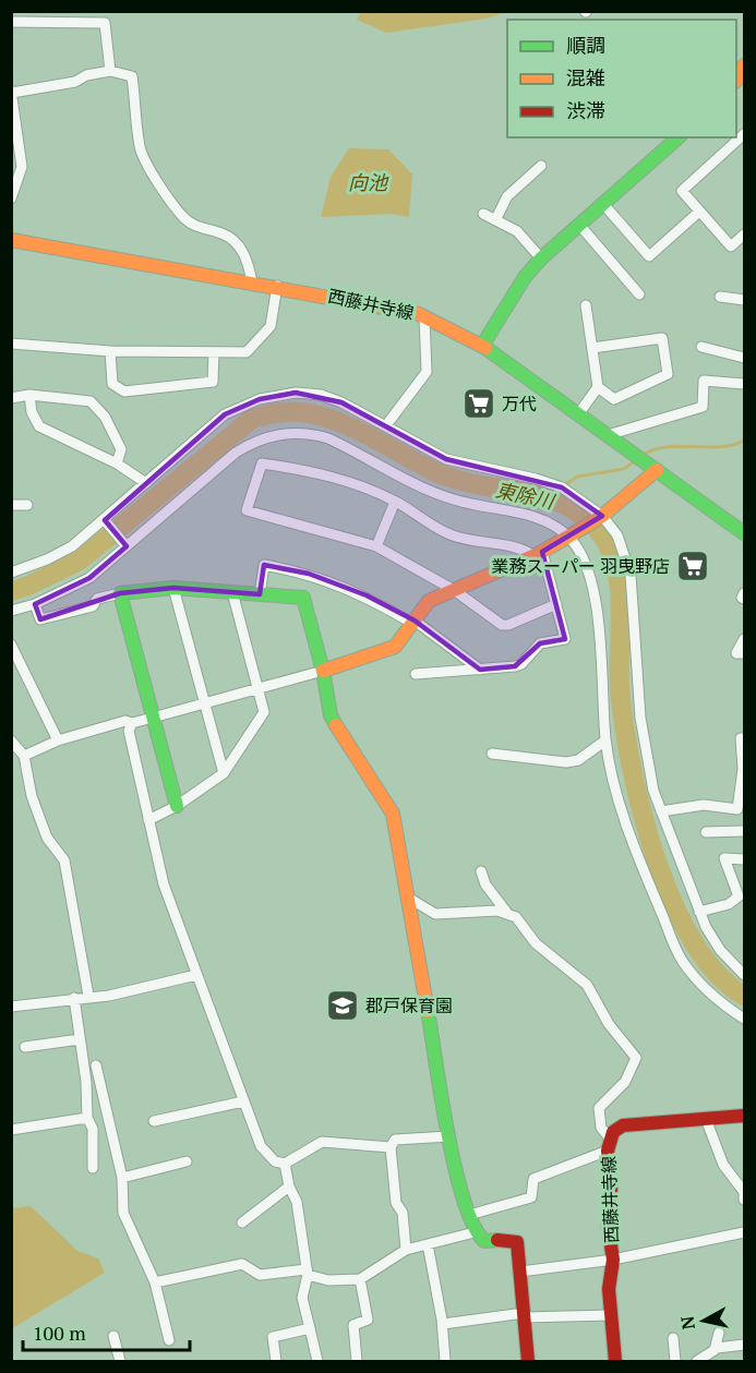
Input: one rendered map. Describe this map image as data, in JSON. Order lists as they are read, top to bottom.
{
  "streets": {
    "street": ["西藤井寺線"]
  },
  "water": ["向池", "東除川"],
  "places": {
    "supermarket": ["万代", "業務スーパー 羽曳野店"],
    "school or university": ["郡戸保育園"]
  },
  "legend": ["順調", "混雑", "渋滞"],
  "scale_bar": "100 m",
  "north": "left"
}
